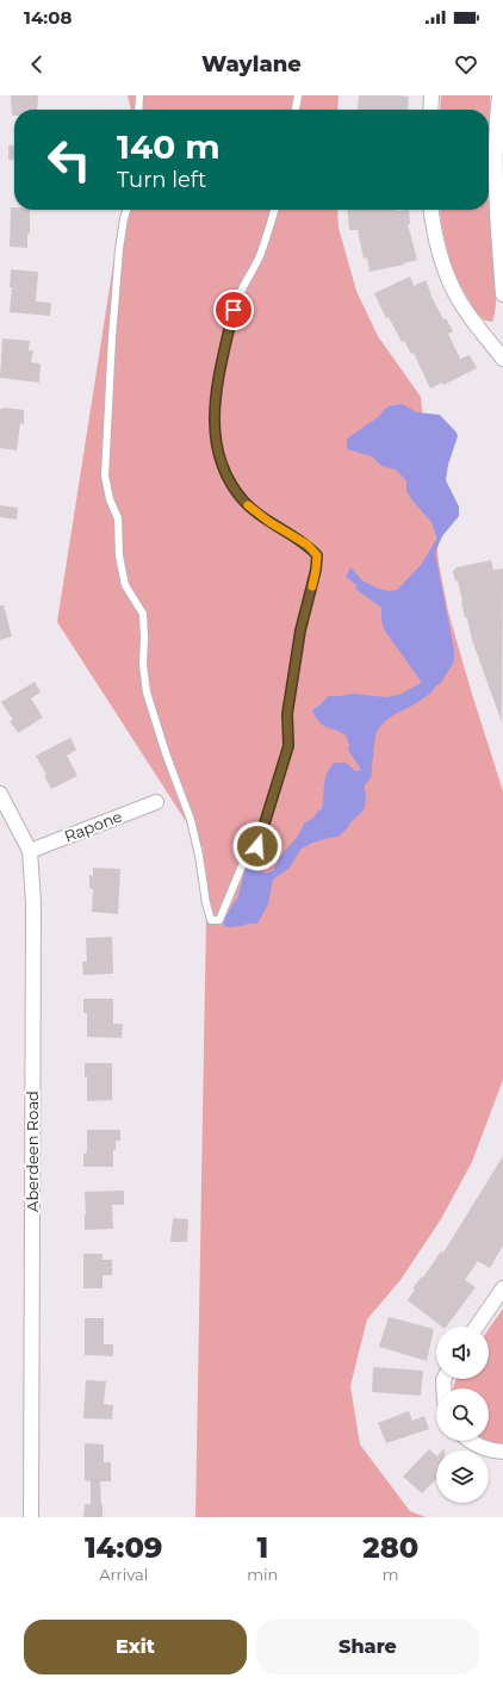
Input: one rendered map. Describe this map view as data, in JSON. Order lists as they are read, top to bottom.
{
  "streets": {
    "street": ["Rapone", "Aberdeen Road"]
  },
  "crossings": [
    ["Rapone", "Aberdeen Road"]
  ],
  "page": {
    "status": "14:08",
    "header": "Waylane",
    "turn": ["140 m", "Turn left"],
    "eta": [
      "14:09",
      "Arrival",
      "1",
      "min",
      "280",
      "m"
    ],
    "buttons": ["Exit", "Share"]
  }
}
